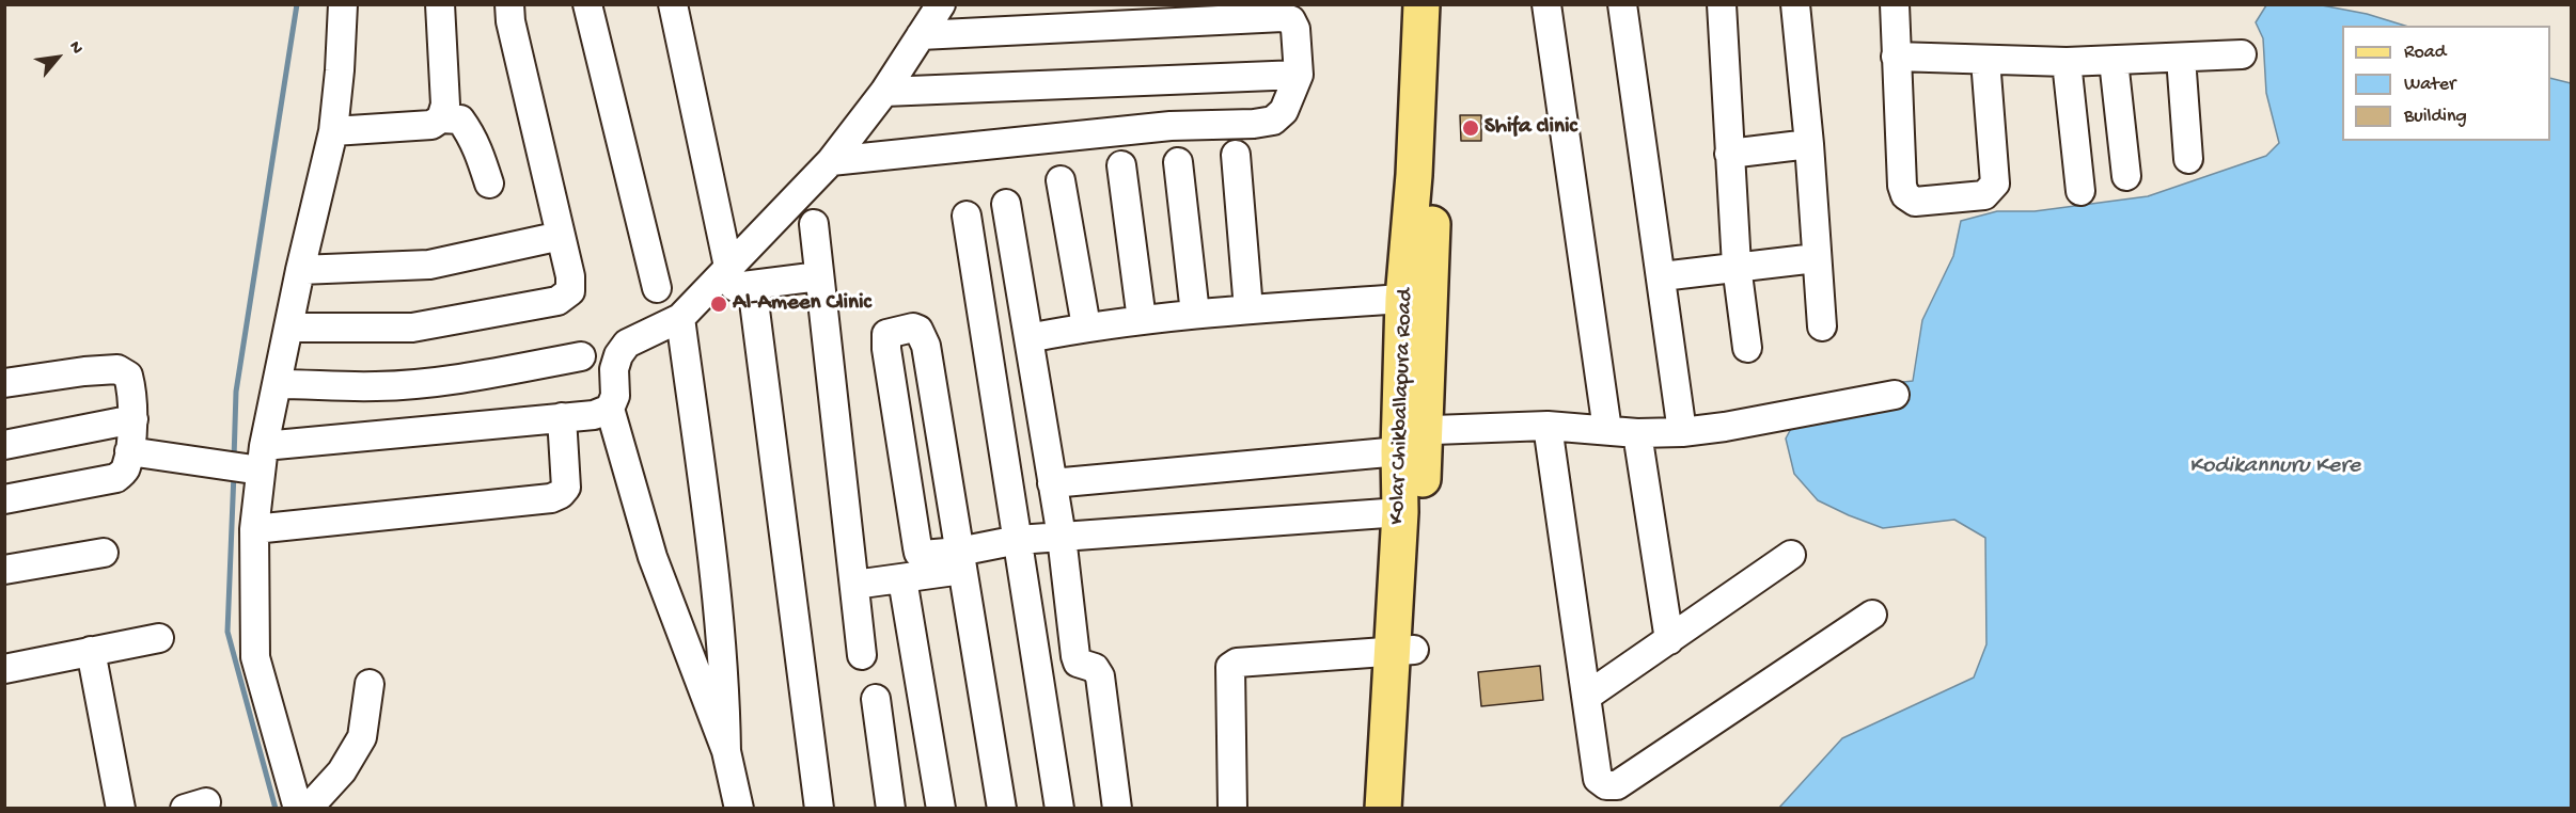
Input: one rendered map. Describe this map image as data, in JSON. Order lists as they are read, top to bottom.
{
  "streets": {
    "main road": ["Kolar Chikballapura Road"]
  },
  "water": ["Kodikannuru Kere"],
  "places": ["Shifa clinic", "Al-Ameen Clinic"],
  "legend": ["Road", "Water", "Building"],
  "north": "top right"
}
